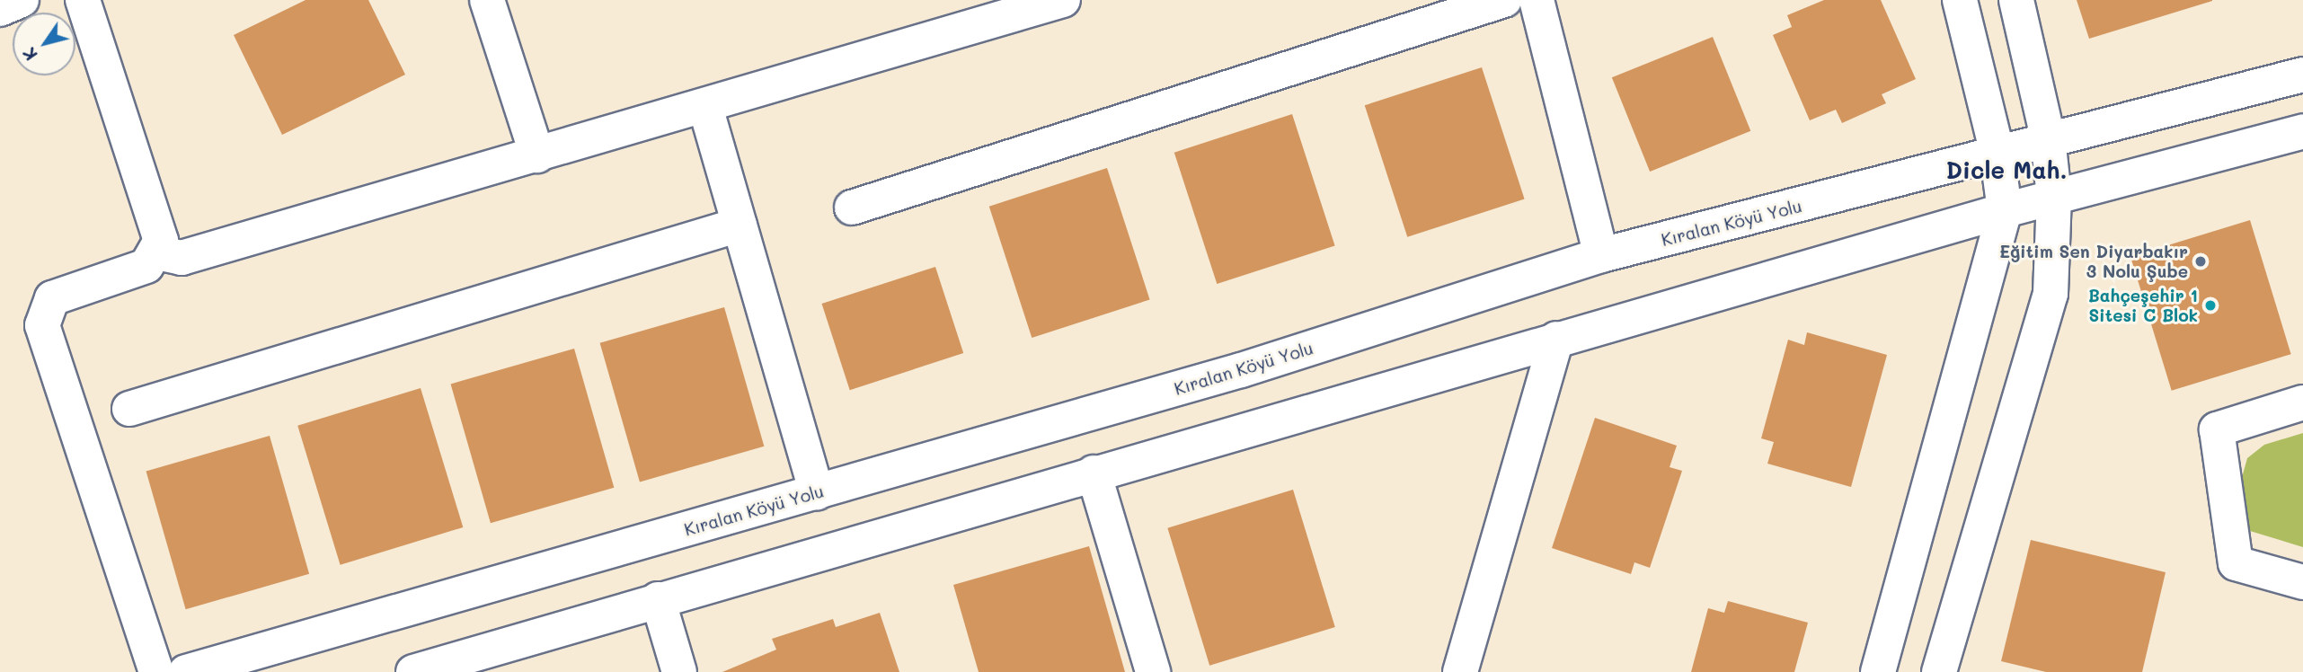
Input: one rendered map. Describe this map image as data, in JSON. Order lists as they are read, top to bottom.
{
  "streets": {
    "street": ["Kıralan Köyü Yolu"]
  },
  "districts": ["Dicle Mah."],
  "places": ["Eğitim Sen Diyarbakır 3 Nolu Şube", "Bahçeşehir 1 Sitesi C Blok"],
  "north": "bottom left"
}
